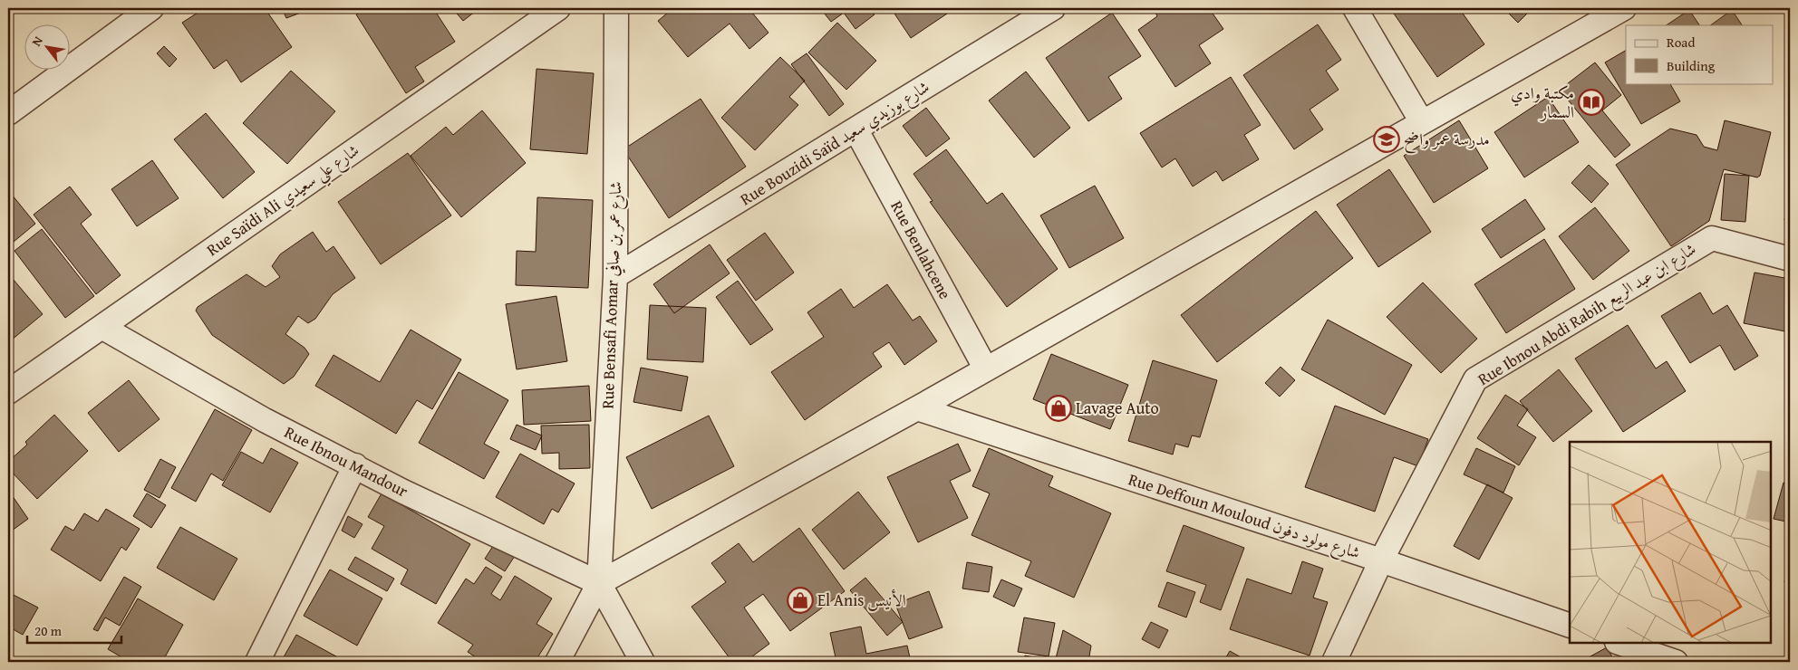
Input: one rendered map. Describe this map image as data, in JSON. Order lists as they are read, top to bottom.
{
  "streets": {
    "street": [
      "Rue Bouzidi Saïd شارع بوزيدي سعيد",
      "Rue Saïdi Ali شارع علي سعيدي",
      "Rue Benlahcene",
      "Rue Bensafi Aomar شارع عمر بن صافي",
      "Rue Ibnou Abdi Rabih شارع ابن عبد الربيع",
      "Rue Ibnou Mandour",
      "Rue Deffoun Mouloud شارع مولود دفون"
    ]
  },
  "crossings": [
    ["Rue Bouzidi Saïd شارع بوزيدي سعيد", "Rue Benlahcene"],
    ["Rue Bouzidi Saïd شارع بوزيدي سعيد", "Rue Bensafi Aomar شارع عمر بن صافي"],
    ["Rue Saïdi Ali شارع علي سعيدي", "Rue Ibnou Mandour"],
    ["Rue Bensafi Aomar شارع عمر بن صافي", "Rue Ibnou Mandour"],
    ["Rue Ibnou Abdi Rabih شارع ابن عبد الربيع", "Rue Deffoun Mouloud شارع مولود دفون"]
  ],
  "places": {
    "library": ["مكتبة وادي السمار"],
    "school or university": ["مدرسة عمر واضح"],
    "shop": ["Lavage Auto", "El Anis الأنيس"]
  },
  "legend": ["Road", "Building"],
  "scale_bar": "20 m",
  "north": "top left"
}
